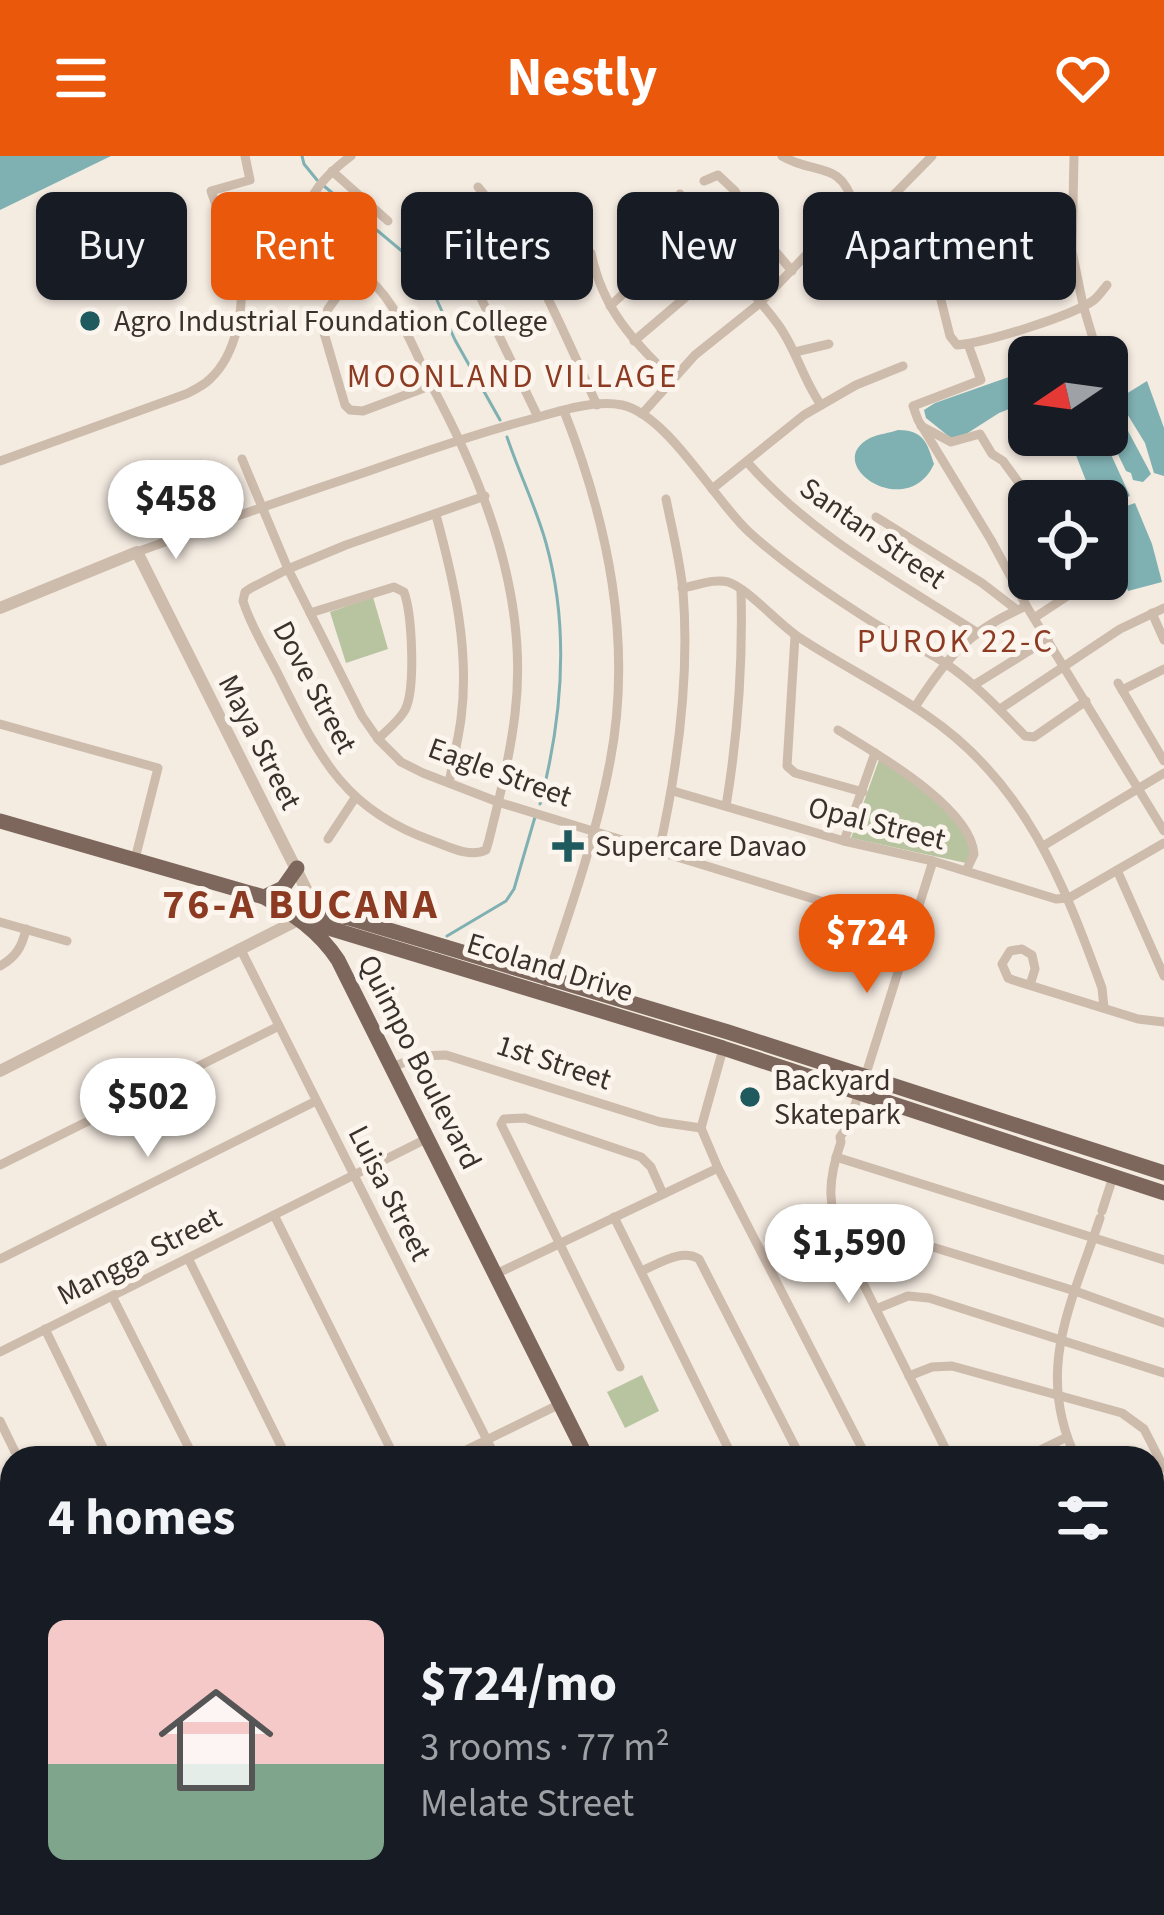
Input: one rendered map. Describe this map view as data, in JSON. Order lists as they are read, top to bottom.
{
  "streets": {
    "main road": ["Ecoland Drive", "Quimpo Boulevard"],
    "street": [
      "Santan Street",
      "Dove Street",
      "Maya Street",
      "Eagle Street",
      "Opal Street",
      "1st Street",
      "Luisa Street",
      "Mangga Street"
    ]
  },
  "crossings": [
    ["Dove Street", "Eagle Street"],
    ["Maya Street", "Ecoland Drive"],
    ["Maya Street", "Quimpo Boulevard"],
    ["Ecoland Drive", "Quimpo Boulevard"],
    ["Quimpo Boulevard", "1st Street"],
    ["Quimpo Boulevard", "Mangga Street"],
    ["Luisa Street", "Mangga Street"]
  ],
  "districts": ["MOONLAND VILLAGE", "PUROK 22-C", "76-A BUCANA"],
  "places": {
    "other": ["Agro Industrial Foundation College", "Backyard Skatepark"],
    "health": ["Supercare Davao"]
  },
  "north": "left",
  "page": {
    "header": "Nestly",
    "chip": [
      "Buy",
      "Rent",
      "Filters",
      "New",
      "Apartment"
    ],
    "price": [
      "$458",
      "$724",
      "$502",
      "$1,590"
    ],
    "heading": "4 homes",
    "list": [
      {
        "name": "$724/mo",
        "note": "3 rooms · 77 m² · Melate Street"
      }
    ]
  }
}
